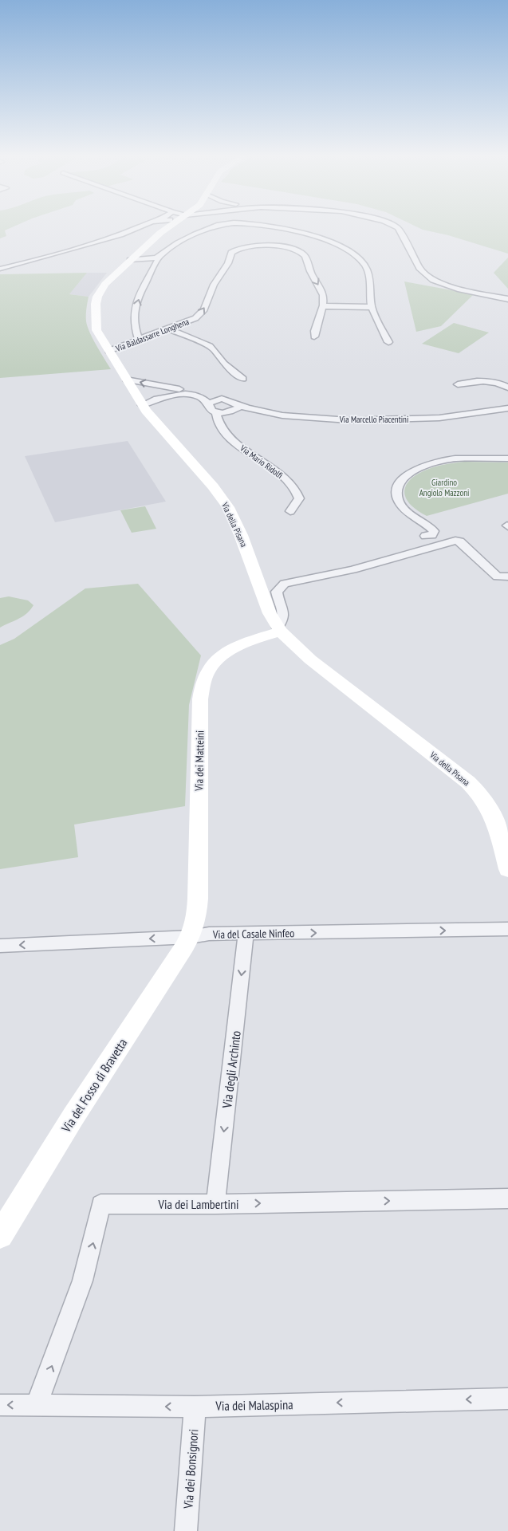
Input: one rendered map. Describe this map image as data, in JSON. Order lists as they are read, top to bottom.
{
  "streets": {
    "main road": ["Via della Pisana", "Via dei Matteini", "Via del Fosso di Bravetta"],
    "street": [
      "Via Baldassarre Longhena",
      "Via Marcello Piacentini",
      "Via Mario Ridolfi",
      "Via del Casale Ninfeo",
      "Via degli Archinto",
      "Via dei Lambertini",
      "Via dei Malaspina",
      "Via dei Bonsignori"
    ]
  },
  "crossings": [
    ["Via Baldassarre Longhena", "Via della Pisana"],
    ["Via Marcello Piacentini", "Via Mario Ridolfi"],
    ["Via Marcello Piacentini", "Via della Pisana"],
    ["Via della Pisana", "Via dei Matteini"],
    ["Via dei Matteini", "Via del Casale Ninfeo"],
    ["Via dei Matteini", "Via del Fosso di Bravetta"],
    ["Via del Casale Ninfeo", "Via degli Archinto"],
    ["Via del Casale Ninfeo", "Via del Fosso di Bravetta"],
    ["Via degli Archinto", "Via dei Lambertini"],
    ["Via dei Lambertini", "Via dei Malaspina"],
    ["Via dei Malaspina", "Via dei Bonsignori"]
  ],
  "one_way": ["Via degli Archinto", "Via dei Lambertini", "Via dei Malaspina"],
  "parks": ["Giardino Angiolo Mazzoni"]
}
